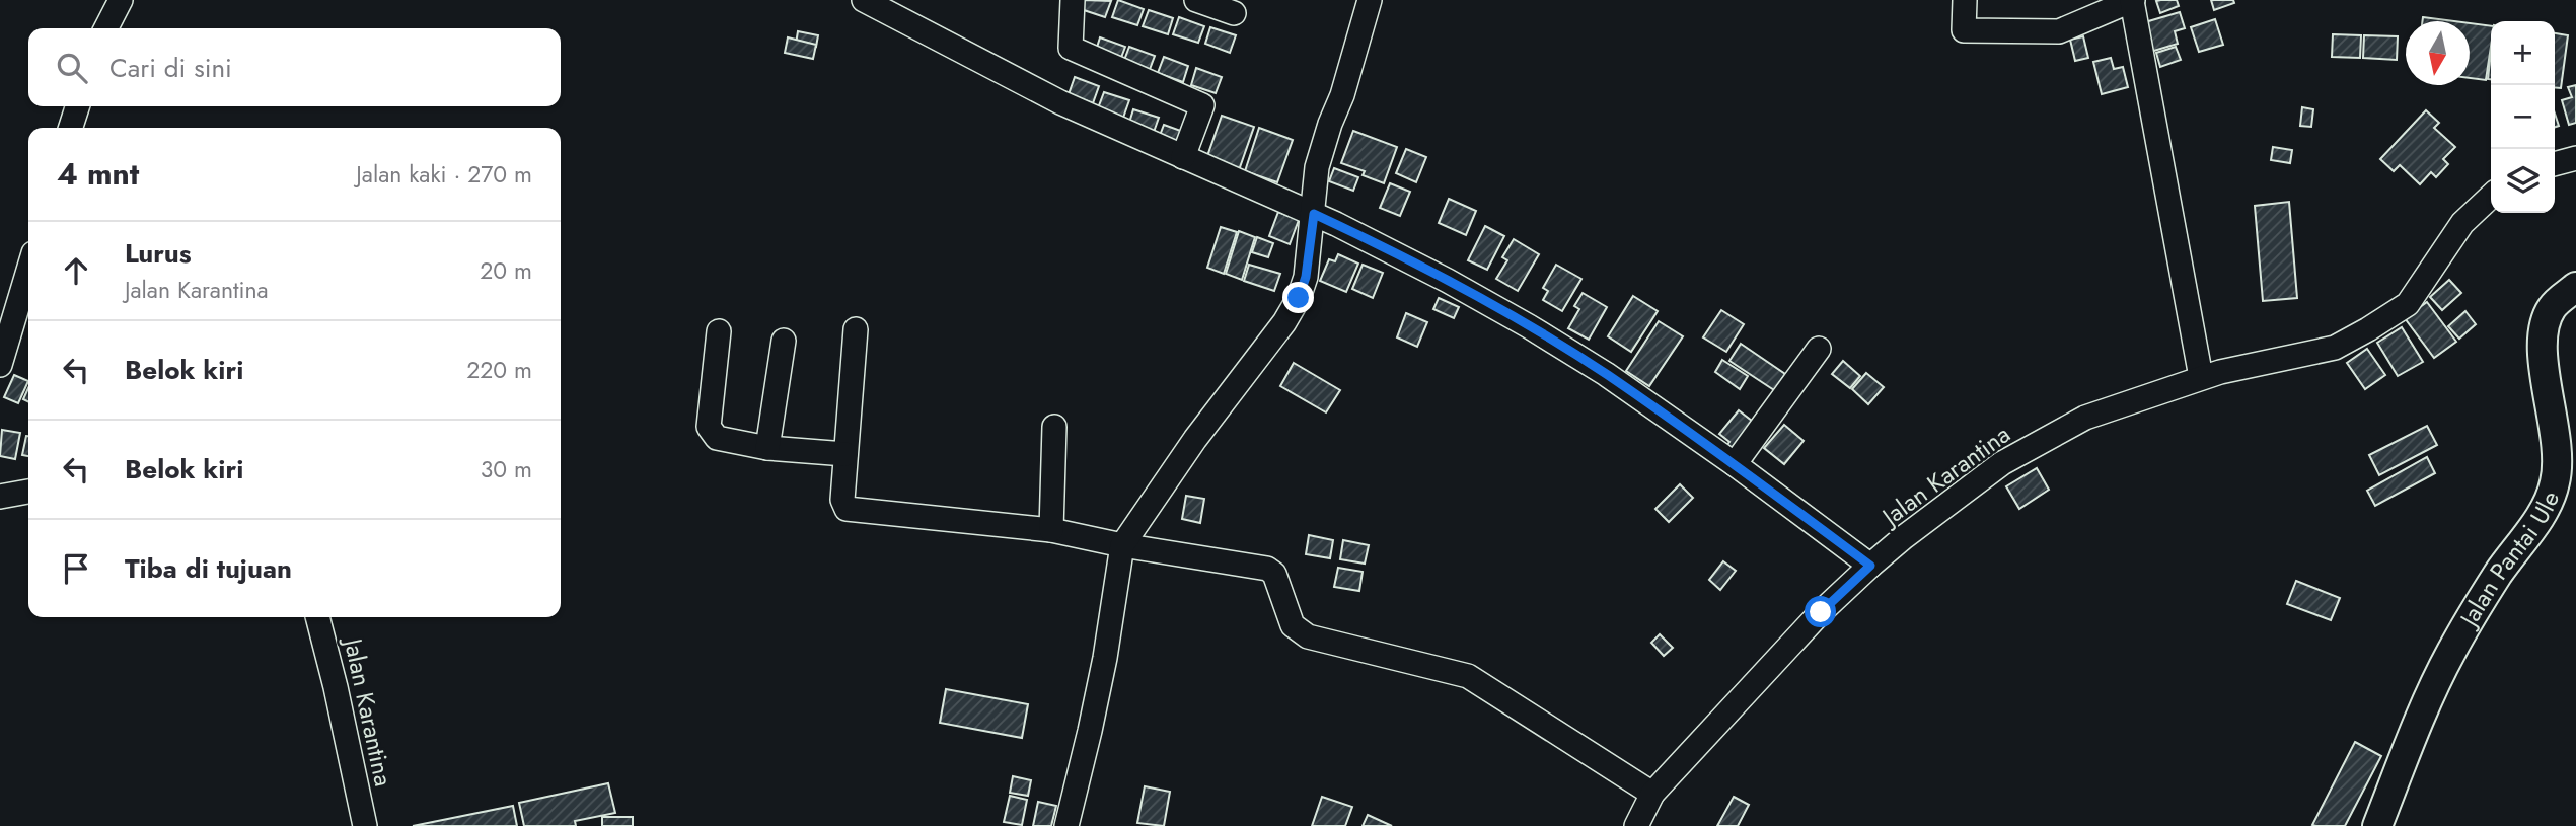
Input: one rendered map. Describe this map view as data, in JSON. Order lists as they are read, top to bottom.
{
  "streets": {
    "main road": ["Jalan Pantai Ule"],
    "street": ["Jalan Karantina"]
  },
  "north": "bottom",
  "page": {
    "map_buttons": ["+", "−"],
    "search": "Cari di sini",
    "heading": ["4 mnt", "Jalan kaki · 270 m"],
    "list": [
      ["Lurus", "Jalan Karantina", "20 m"],
      ["Belok kiri", "220 m"],
      ["Belok kiri", "30 m"],
      "Tiba di tujuan"
    ]
  }
}
